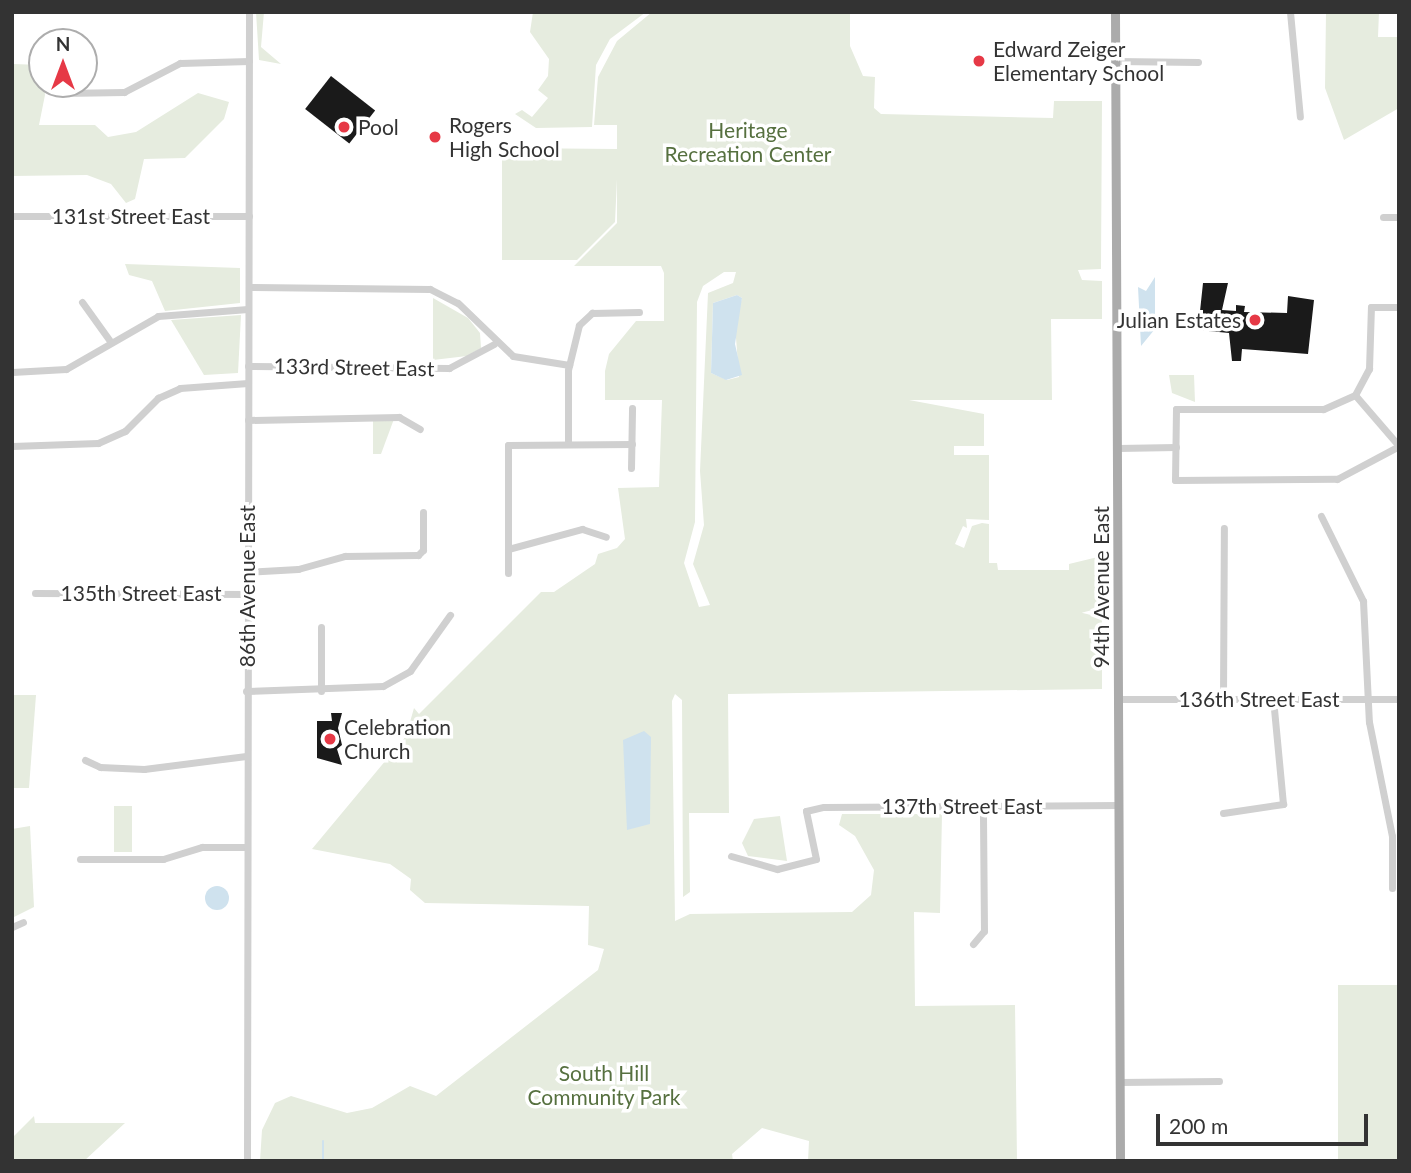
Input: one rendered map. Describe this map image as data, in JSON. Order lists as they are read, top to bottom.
{
  "streets": {
    "main road": ["94th Avenue East"],
    "street": [
      "131st Street East",
      "133rd Street East",
      "86th Avenue East",
      "135th Street East",
      "136th Street East",
      "137th Street East"
    ]
  },
  "crossings": [
    ["131st Street East", "86th Avenue East"],
    ["133rd Street East", "86th Avenue East"],
    ["86th Avenue East", "135th Street East"],
    ["94th Avenue East", "136th Street East"],
    ["94th Avenue East", "137th Street East"]
  ],
  "parks": ["Heritage Recreation Center", "South Hill Community Park"],
  "places": [
    "Edward Zeiger Elementary School",
    "Pool",
    "Rogers High School",
    "Julian Estates",
    "Celebration Church"
  ],
  "scale_bar": "200 m",
  "north": "top"
}
